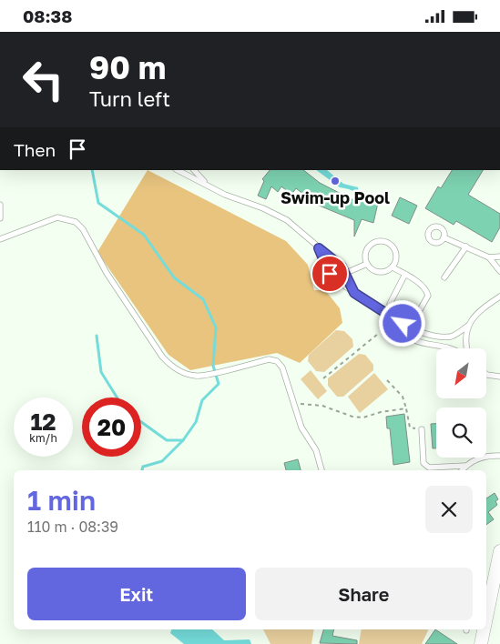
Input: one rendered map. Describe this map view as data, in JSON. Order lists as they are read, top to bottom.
{
  "places": ["Swim-up Pool"],
  "north": "bottom left",
  "page": {
    "status": "08:38",
    "turn": ["90 m", "Turn left"],
    "then": "Then",
    "speed": "12 km/h",
    "limit": "20",
    "heading": ["1 min", "110 m · 08:39"],
    "buttons": ["Exit", "Share"]
  }
}
